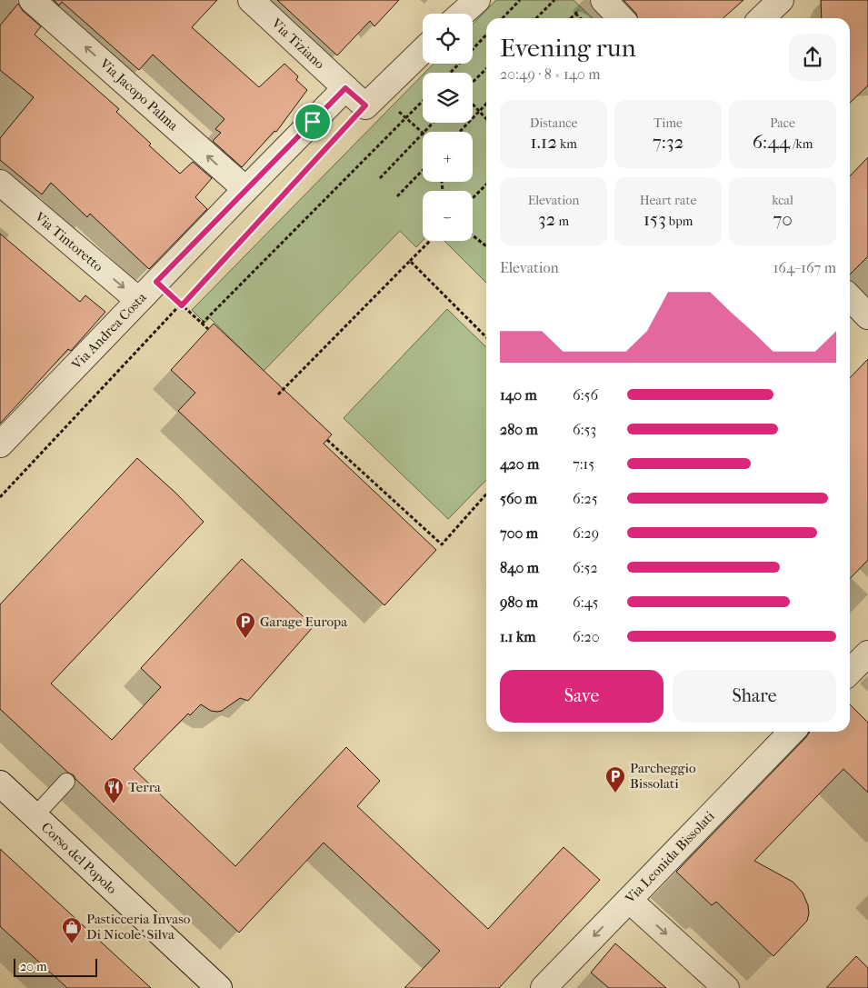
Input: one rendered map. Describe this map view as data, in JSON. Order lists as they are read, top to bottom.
{
  "streets": {
    "street": [
      "Via Tiziano",
      "Via Jacopo Palma",
      "Via Tintoretto",
      "Via Andrea Costa",
      "Via Leonida Bissolati",
      "Corso del Popolo"
    ]
  },
  "crossings": [
    ["Via Tiziano", "Via Andrea Costa"],
    ["Via Jacopo Palma", "Via Andrea Costa"],
    ["Via Tintoretto", "Via Andrea Costa"]
  ],
  "one_way": ["Via Jacopo Palma", "Via Tintoretto"],
  "places": {
    "parking": ["Garage Europa", "Parcheggio Bissolati"],
    "restaurant": ["Terra"],
    "shop": ["Pasticceria Invaso Di Nicole' Silva"]
  },
  "scale_bar": "20 m",
  "page": {
    "map_buttons": ["+", "−"],
    "heading": ["Evening run", "20:49 · 8 × 140 m"],
    "stats": [
      ["Distance", "1.12 km"],
      ["Time", "7:32"],
      ["Pace", "6:44 /km"],
      ["Elevation", "32 m"],
      ["Heart rate", "153 bpm"],
      ["kcal", "70"]
    ],
    "chart": ["Elevation", "164–167 m"],
    "list": [
      {
        "name": "140 m",
        "note": "6:56"
      },
      {
        "name": "280 m",
        "note": "6:53"
      },
      {
        "name": "420 m",
        "note": "7:15"
      },
      {
        "name": "560 m",
        "note": "6:25"
      },
      {
        "name": "700 m",
        "note": "6:29"
      },
      {
        "name": "840 m",
        "note": "6:52"
      },
      {
        "name": "980 m",
        "note": "6:45"
      },
      {
        "name": "1.1 km",
        "note": "6:20"
      }
    ],
    "buttons": ["Save", "Share"],
    "scale": "20 m"
  }
}
